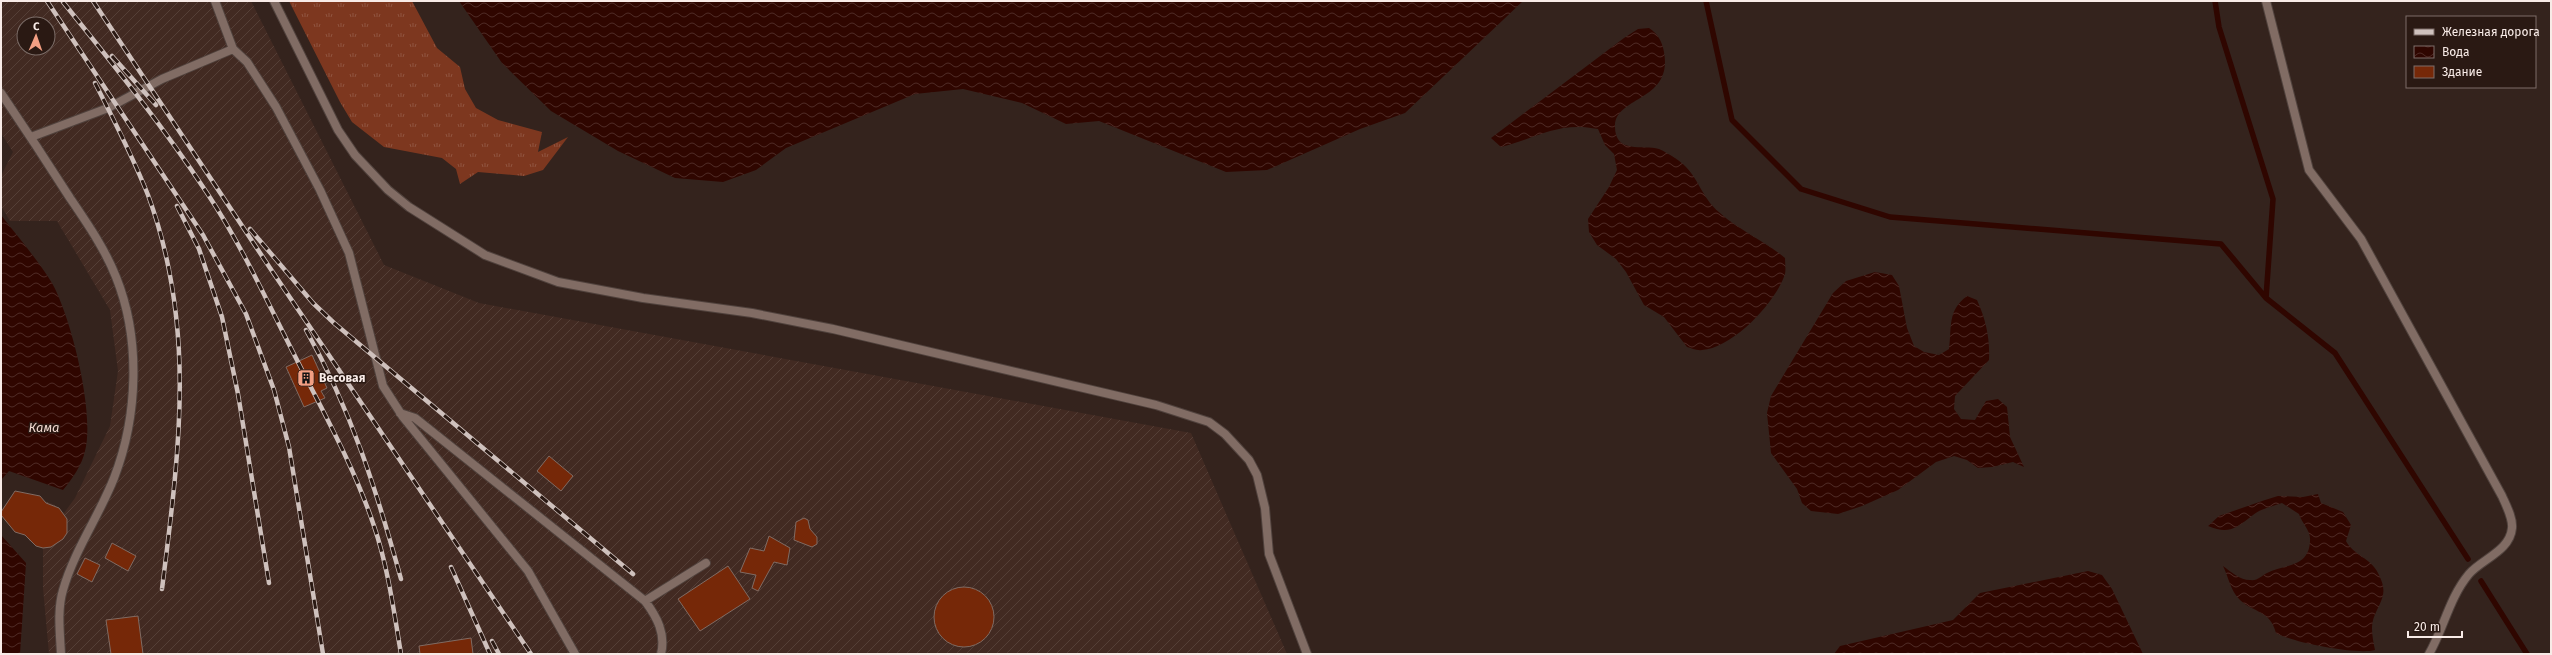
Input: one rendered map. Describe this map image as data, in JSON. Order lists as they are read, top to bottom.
{
  "water": ["Кама"],
  "places": {
    "building": ["Весовая"]
  },
  "legend": ["Железная дорога", "Вода", "Здание"],
  "scale_bar": "20 m",
  "north": "top"
}
